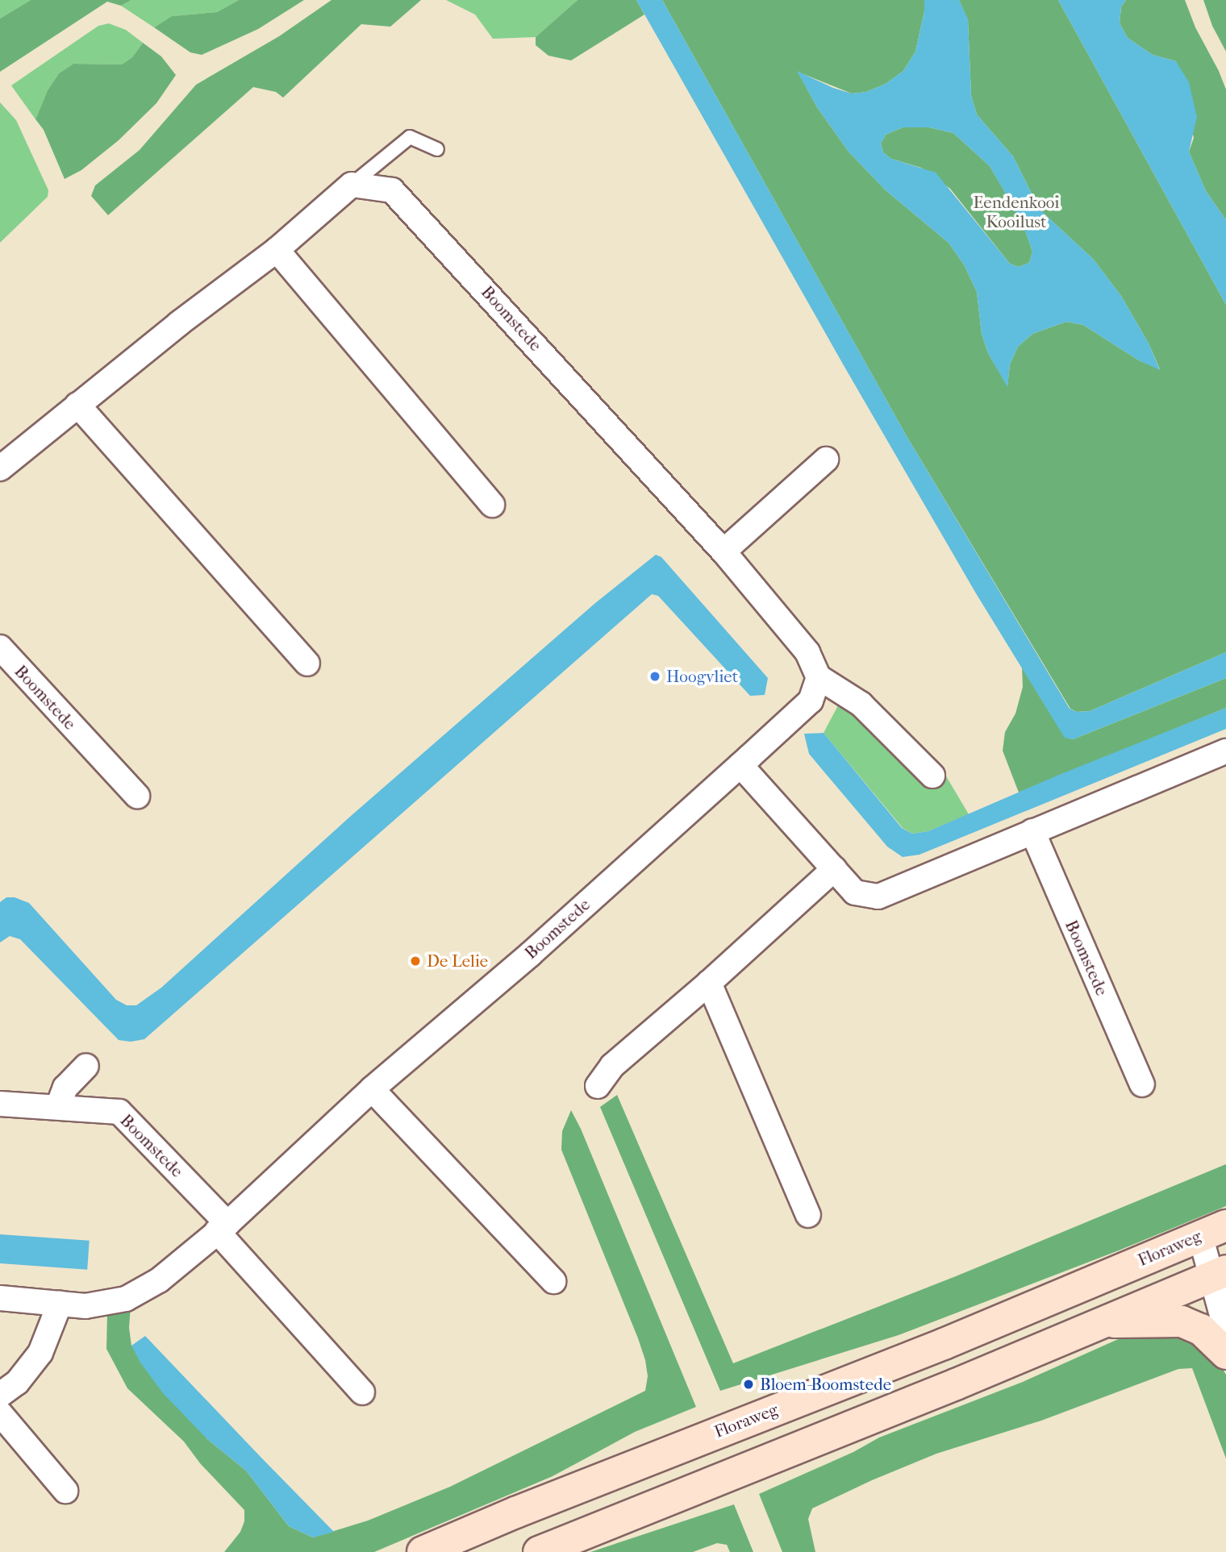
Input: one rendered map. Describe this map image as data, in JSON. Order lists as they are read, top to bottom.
{
  "streets": {
    "main road": ["Floraweg"],
    "street": ["Boomstede"]
  },
  "parks": ["Eendenkooi Kooilust"],
  "places": ["Hoogvliet", "De Lelie", "Bloem-Boomstede"]
}
